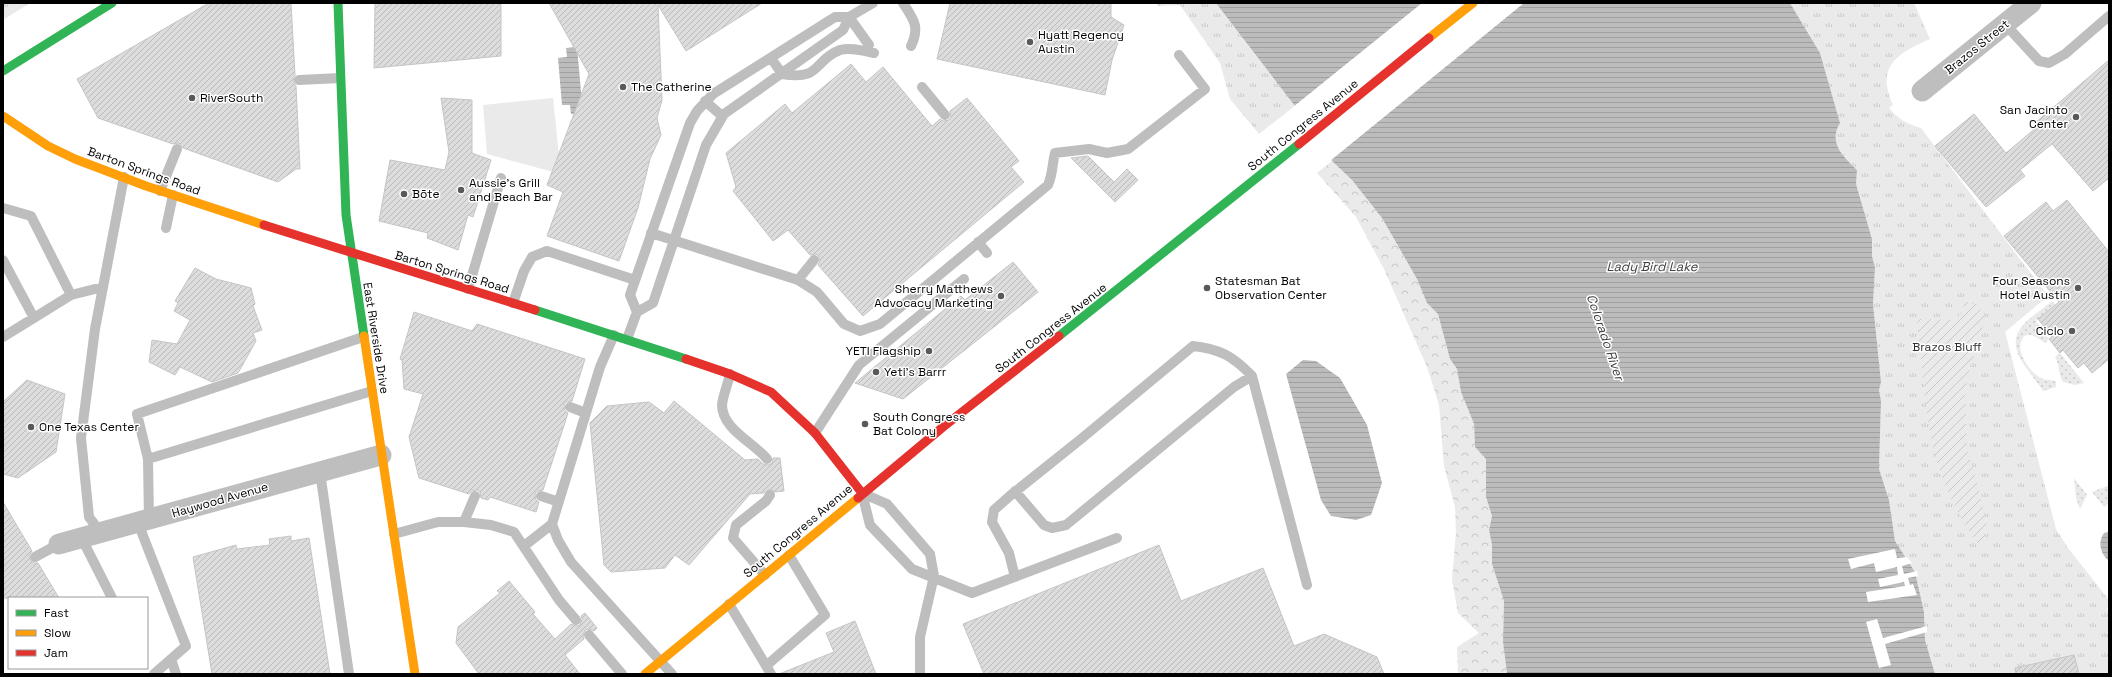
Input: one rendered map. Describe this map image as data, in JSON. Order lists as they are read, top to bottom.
{
  "streets": {
    "main road": ["South Congress Avenue", "Barton Springs Road", "East Riverside Drive"],
    "street": ["Brazos Street", "Haywood Avenue"]
  },
  "crossings": [
    ["South Congress Avenue", "Barton Springs Road"],
    ["Barton Springs Road", "East Riverside Drive"],
    ["East Riverside Drive", "Haywood Avenue"]
  ],
  "water": ["Lady Bird Lake", "Colorado River"],
  "parks": ["Brazos Bluff"],
  "places": [
    "Hyatt Regency Austin",
    "The Catherine",
    "RiverSouth",
    "San Jacinto Center",
    "Aussie's Grill and Beach Bar",
    "Bōte",
    "Statesman Bat Observation Center",
    "Four Seasons Hotel Austin",
    "Sherry Matthews Advocacy Marketing",
    "Ciclo",
    "YETI Flagship",
    "Yeti's Barrr",
    "South Congress Bat Colony",
    "One Texas Center"
  ],
  "legend": ["Fast", "Slow", "Jam"]
}
